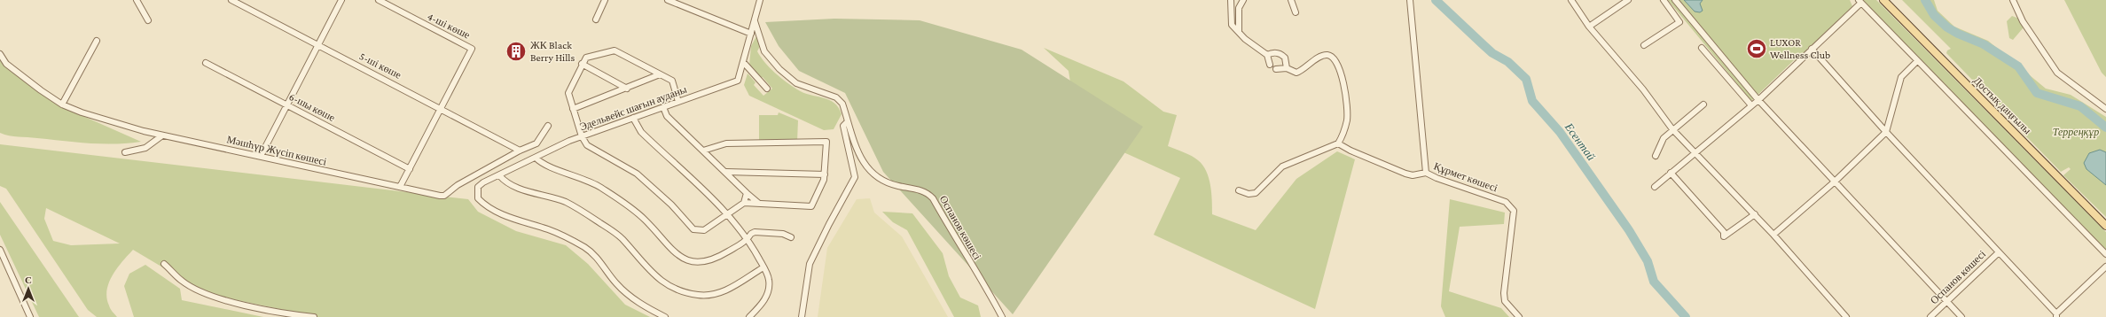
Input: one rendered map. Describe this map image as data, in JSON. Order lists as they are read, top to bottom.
{
  "streets": {
    "main road": ["Достық даңғылы"],
    "street": [
      "4-ші көше",
      "5-ші көше",
      "6-шы көше",
      "Эдельвейс шағын ауданы",
      "Мәшhүр Жүсіп көшесі",
      "Құрмет көшесі",
      "Оспанов көшесі"
    ]
  },
  "crossings": [
    ["4-ші көше", "5-ші көше"],
    ["5-ші көше", "Мәшhүр Жүсіп көшесі"],
    ["Эдельвейс шағын ауданы", "Оспанов көшесі"]
  ],
  "water": ["Есентай"],
  "parks": ["Терреңқұр"],
  "places": {
    "sports": ["LUXOR Wellness Club"],
    "building": ["ЖК Black Berry Hills"]
  },
  "north": "top"
}
